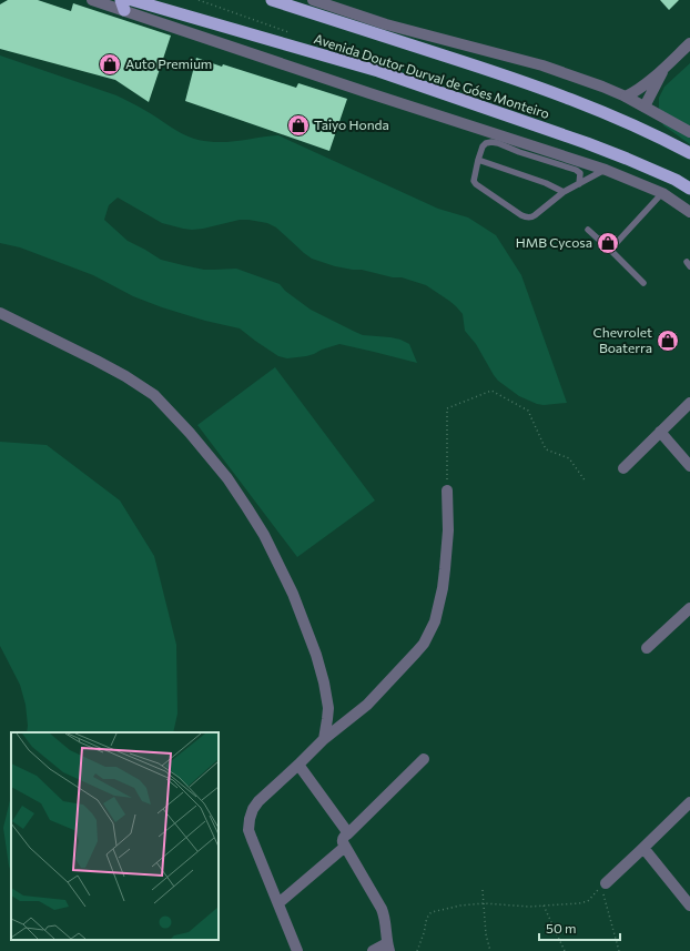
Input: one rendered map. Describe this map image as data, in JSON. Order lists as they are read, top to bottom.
{
  "streets": {
    "highway": ["Avenida Doutor Durval de Góes Monteiro"]
  },
  "places": {
    "shop": [
      "Auto Premium",
      "Taiyo Honda",
      "HMB Cycosa",
      "Chevrolet Boaterra"
    ]
  },
  "scale_bar": "50 m"
}
